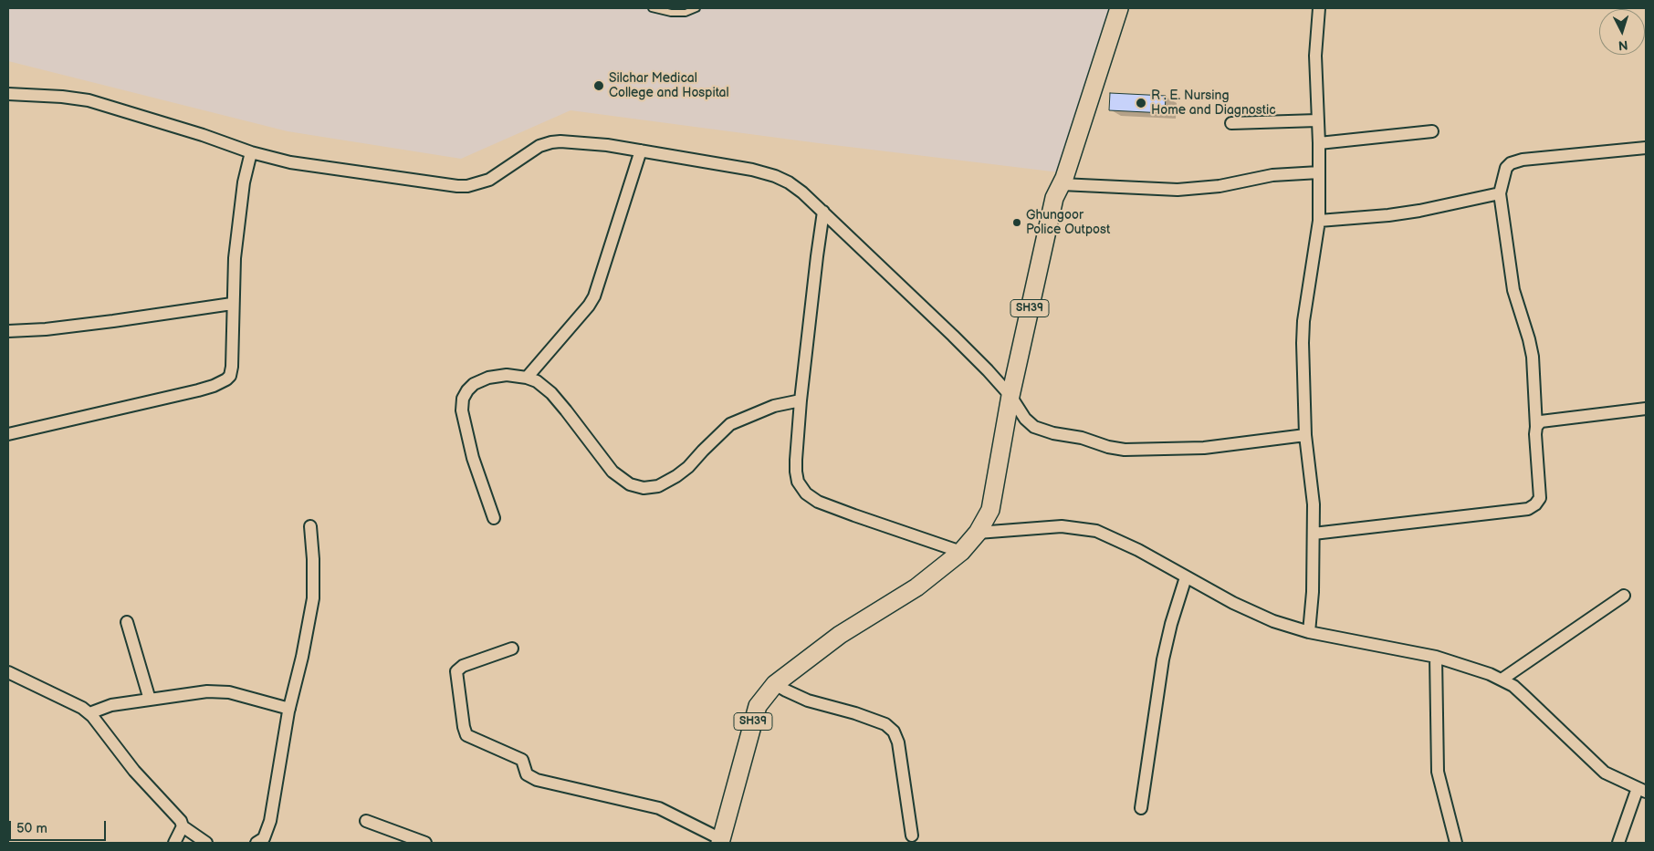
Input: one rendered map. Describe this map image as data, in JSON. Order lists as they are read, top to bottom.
{
  "streets": {
    "main road": ["SH39"]
  },
  "places": ["Silchar Medical College and Hospital", "R . E. Nursing Home and Diagnostic", "Ghungoor Police Outpost"],
  "scale_bar": "50 m",
  "north": "bottom"
}
